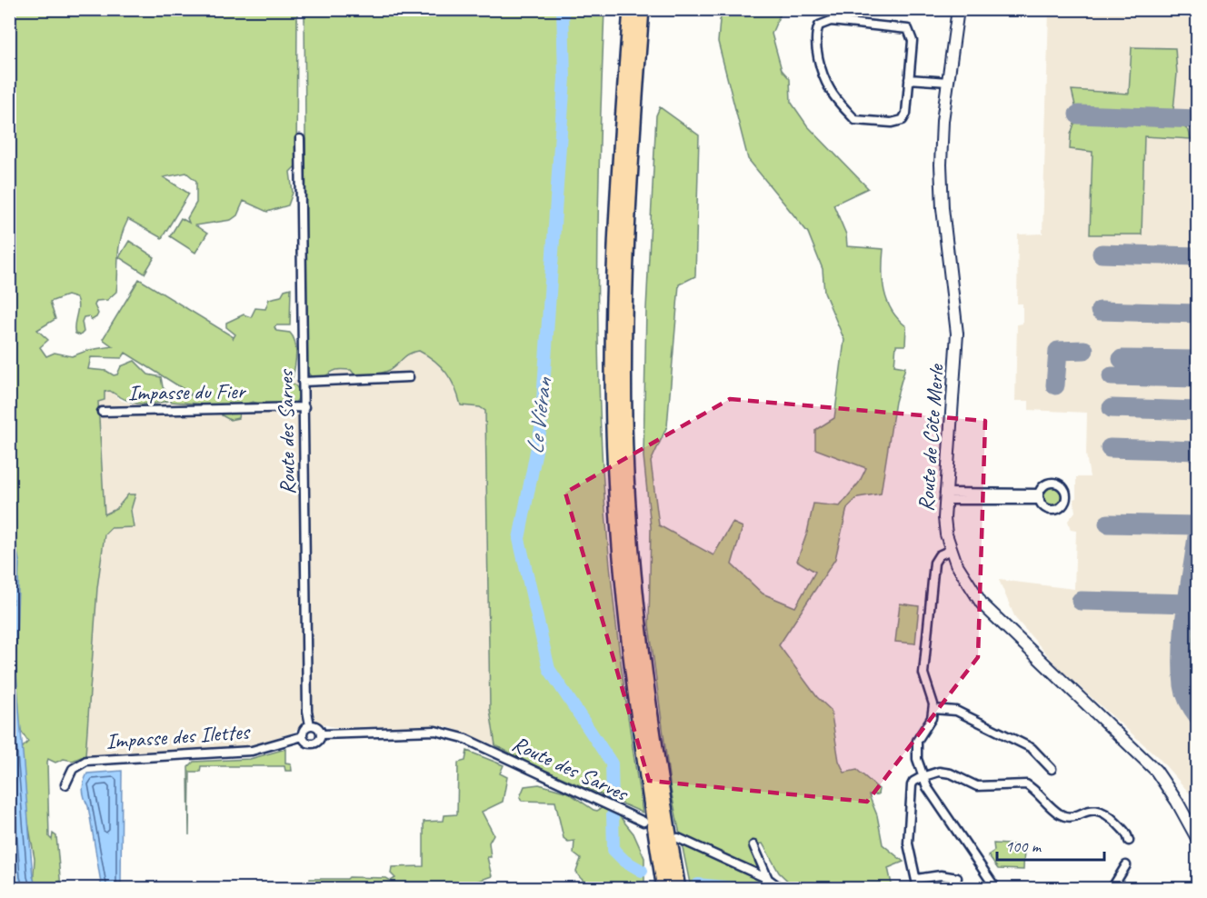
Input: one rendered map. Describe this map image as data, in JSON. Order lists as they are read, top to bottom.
{
  "streets": {
    "main road": ["Route de Côte Merle"],
    "street": ["Impasse du Fier", "Route des Sarves", "Impasse des Ilettes"]
  },
  "crossings": [
    ["Impasse du Fier", "Route des Sarves"],
    ["Route des Sarves", "Impasse des Ilettes"]
  ],
  "water": ["Le Viéran"],
  "scale_bar": "100 m"
}
